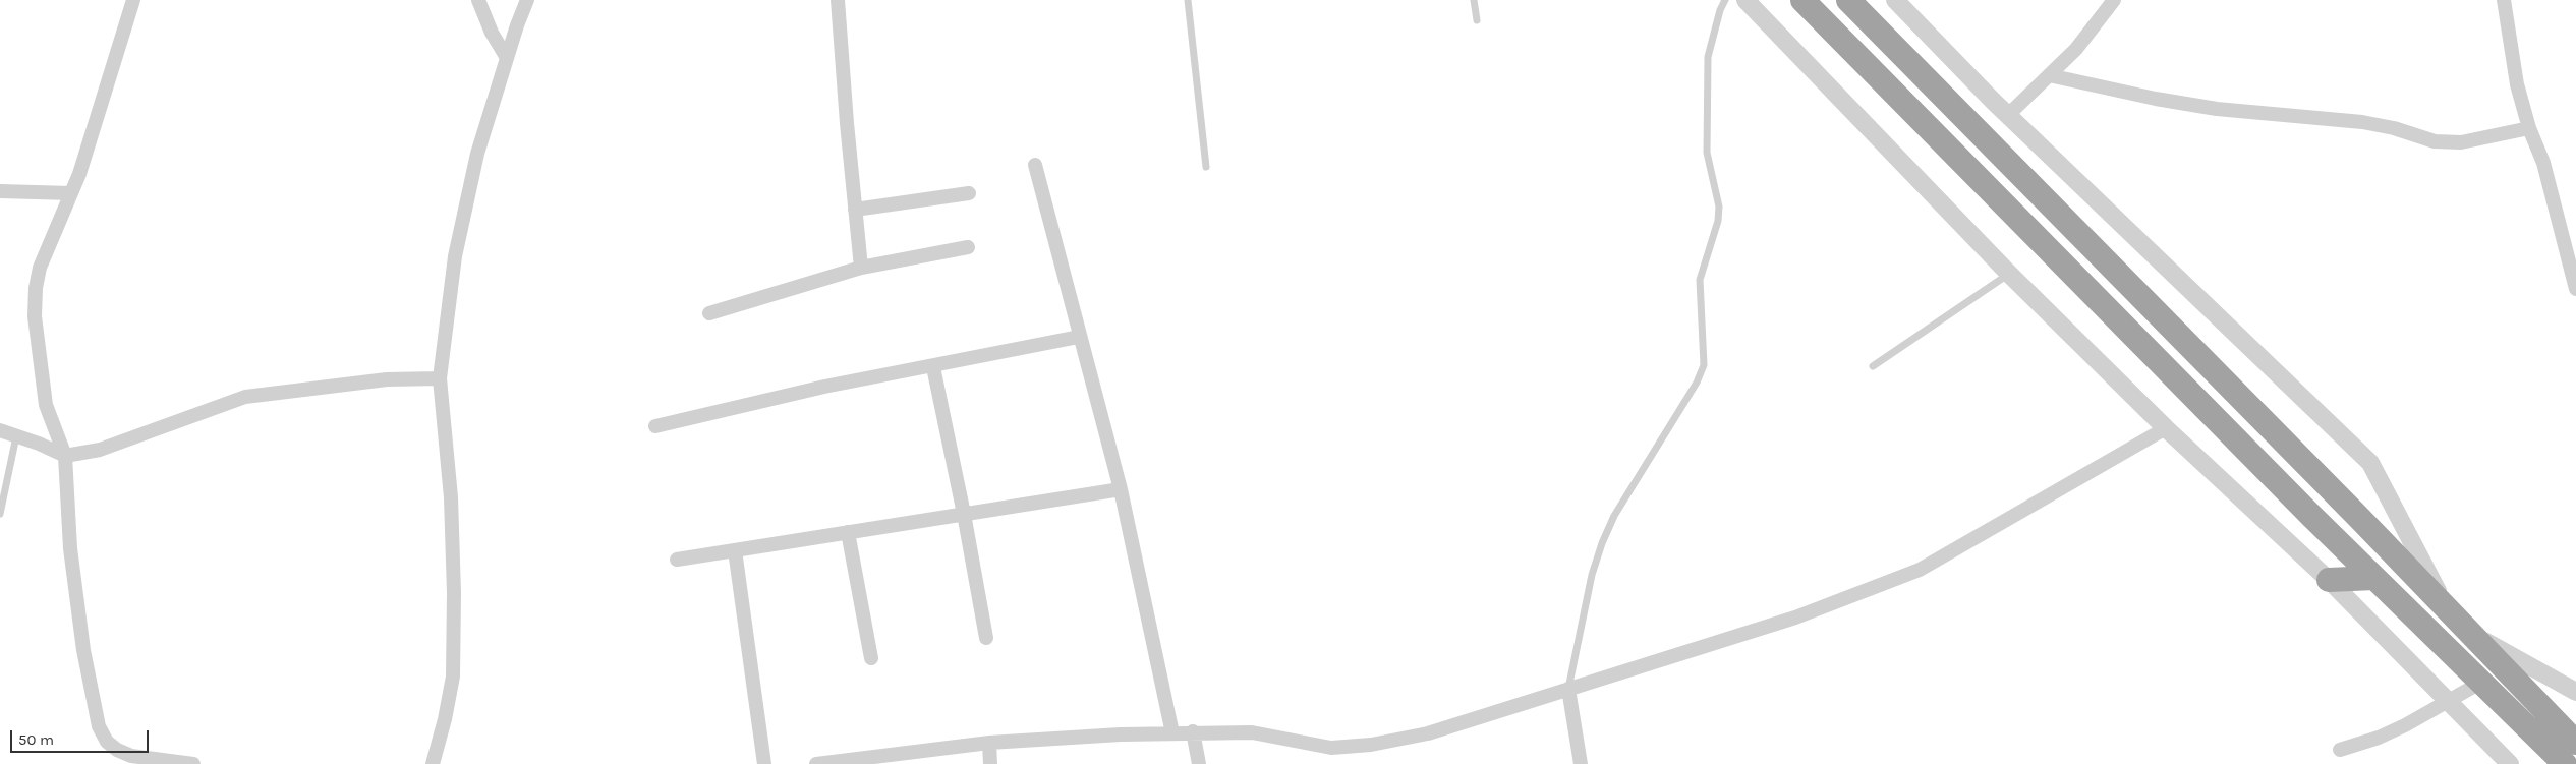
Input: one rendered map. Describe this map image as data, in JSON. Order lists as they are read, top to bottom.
{
  "scale_bar": "50 m"
}
